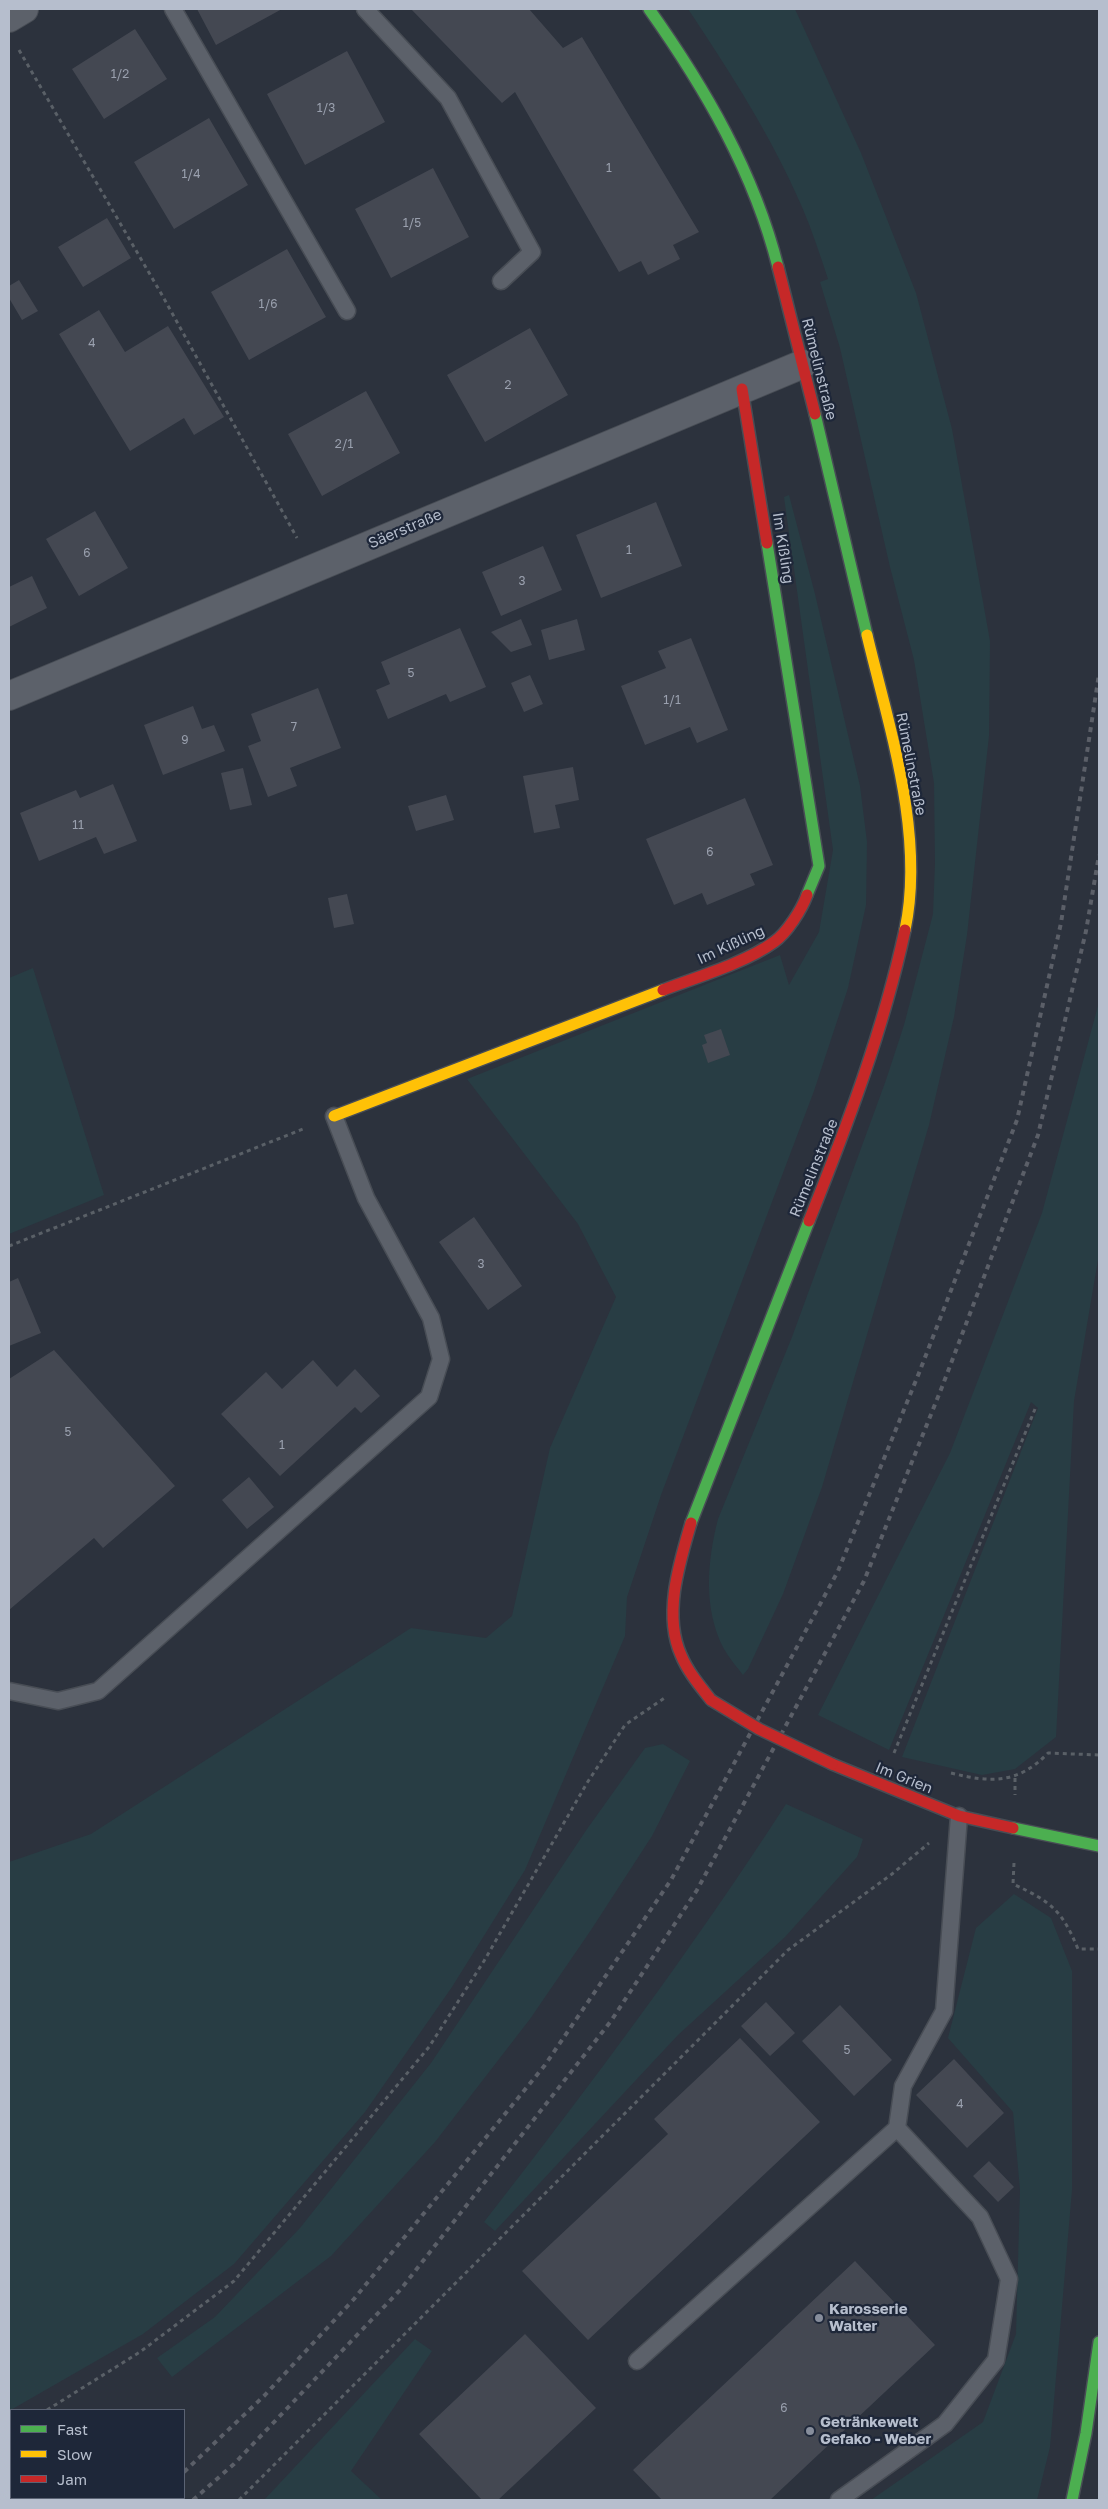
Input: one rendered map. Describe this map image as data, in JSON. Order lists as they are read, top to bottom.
{
  "streets": {
    "street": [
      "Rümelinstraße",
      "Säerstraße",
      "Im Kißling",
      "Im Grien"
    ]
  },
  "crossings": [
    ["Rümelinstraße", "Säerstraße"],
    ["Rümelinstraße", "Im Grien"],
    ["Säerstraße", "Im Kißling"]
  ],
  "places": ["Karosserie Walter", "Getränkewelt Gefako - Weber"],
  "house_numbers": [
    "1/2",
    "1/3",
    "1",
    "1/4",
    "1/5",
    "1/6",
    "4",
    "2",
    "2/1",
    "1",
    "6",
    "3",
    "5",
    "1/1",
    "7",
    "9",
    "11",
    "6",
    "3",
    "5",
    "1",
    "5",
    "4",
    "6"
  ],
  "legend": ["Fast", "Slow", "Jam"]
}
